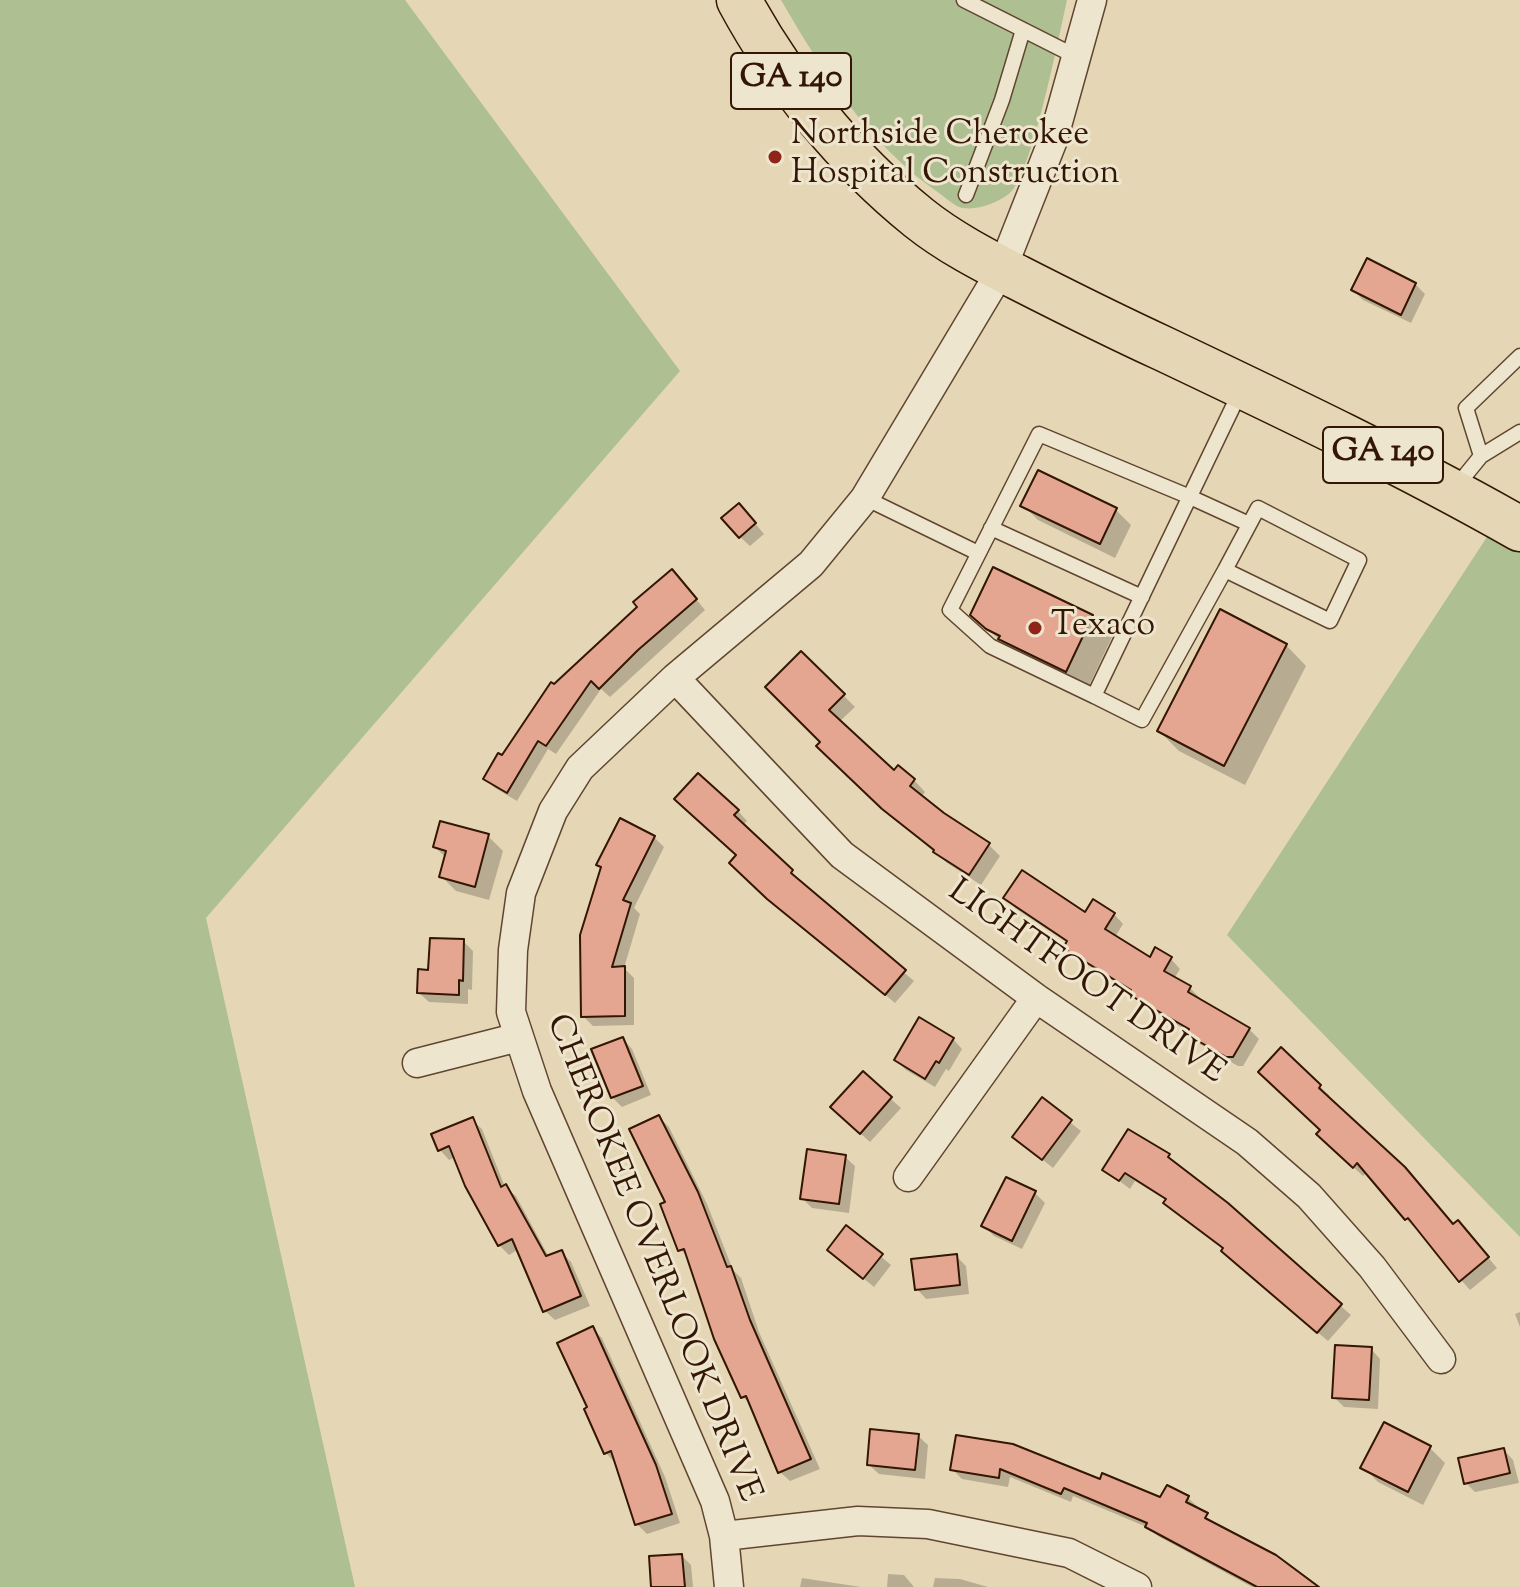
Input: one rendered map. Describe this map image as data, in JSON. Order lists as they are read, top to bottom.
{
  "streets": {
    "main road": ["GA 140"],
    "street": ["LIGHTFOOT DRIVE", "CHEROKEE OVERLOOK DRIVE"]
  },
  "crossings": [
    ["GA 140", "CHEROKEE OVERLOOK DRIVE"],
    ["LIGHTFOOT DRIVE", "CHEROKEE OVERLOOK DRIVE"]
  ],
  "places": ["Northside Cherokee Hospital Construction", "Texaco"]
}
